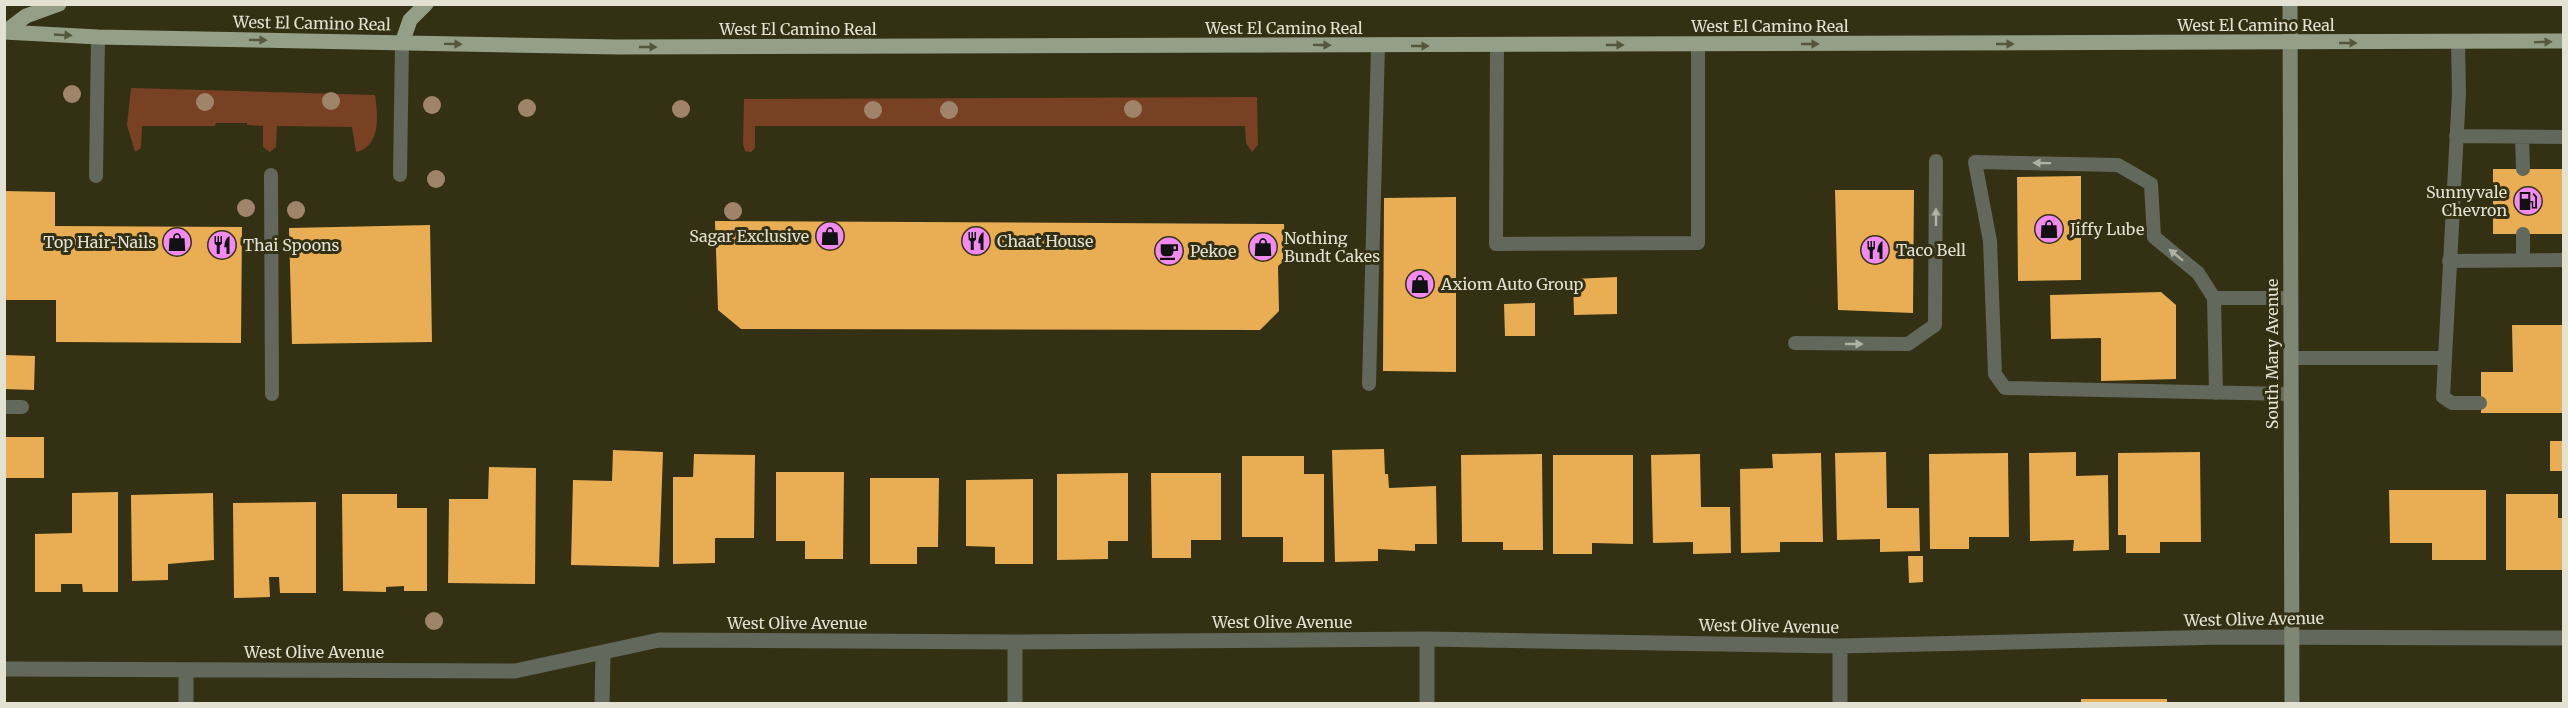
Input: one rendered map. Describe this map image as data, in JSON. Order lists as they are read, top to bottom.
{
  "streets": {
    "main road": ["West El Camino Real", "South Mary Avenue"],
    "street": ["West Olive Avenue"]
  },
  "crossings": [
    ["West El Camino Real", "South Mary Avenue"],
    ["South Mary Avenue", "West Olive Avenue"]
  ],
  "one_way": ["West El Camino Real"],
  "places": {
    "fuel station": ["Sunnyvale Chevron"],
    "shop": [
      "Jiffy Lube",
      "Sagar Exclusive",
      "Top Hair-Nails",
      "Nothing Bundt Cakes",
      "Axiom Auto Group"
    ],
    "restaurant": ["Chaat House", "Thai Spoons", "Taco Bell"],
    "cafe": ["Pekoe"]
  }
}
